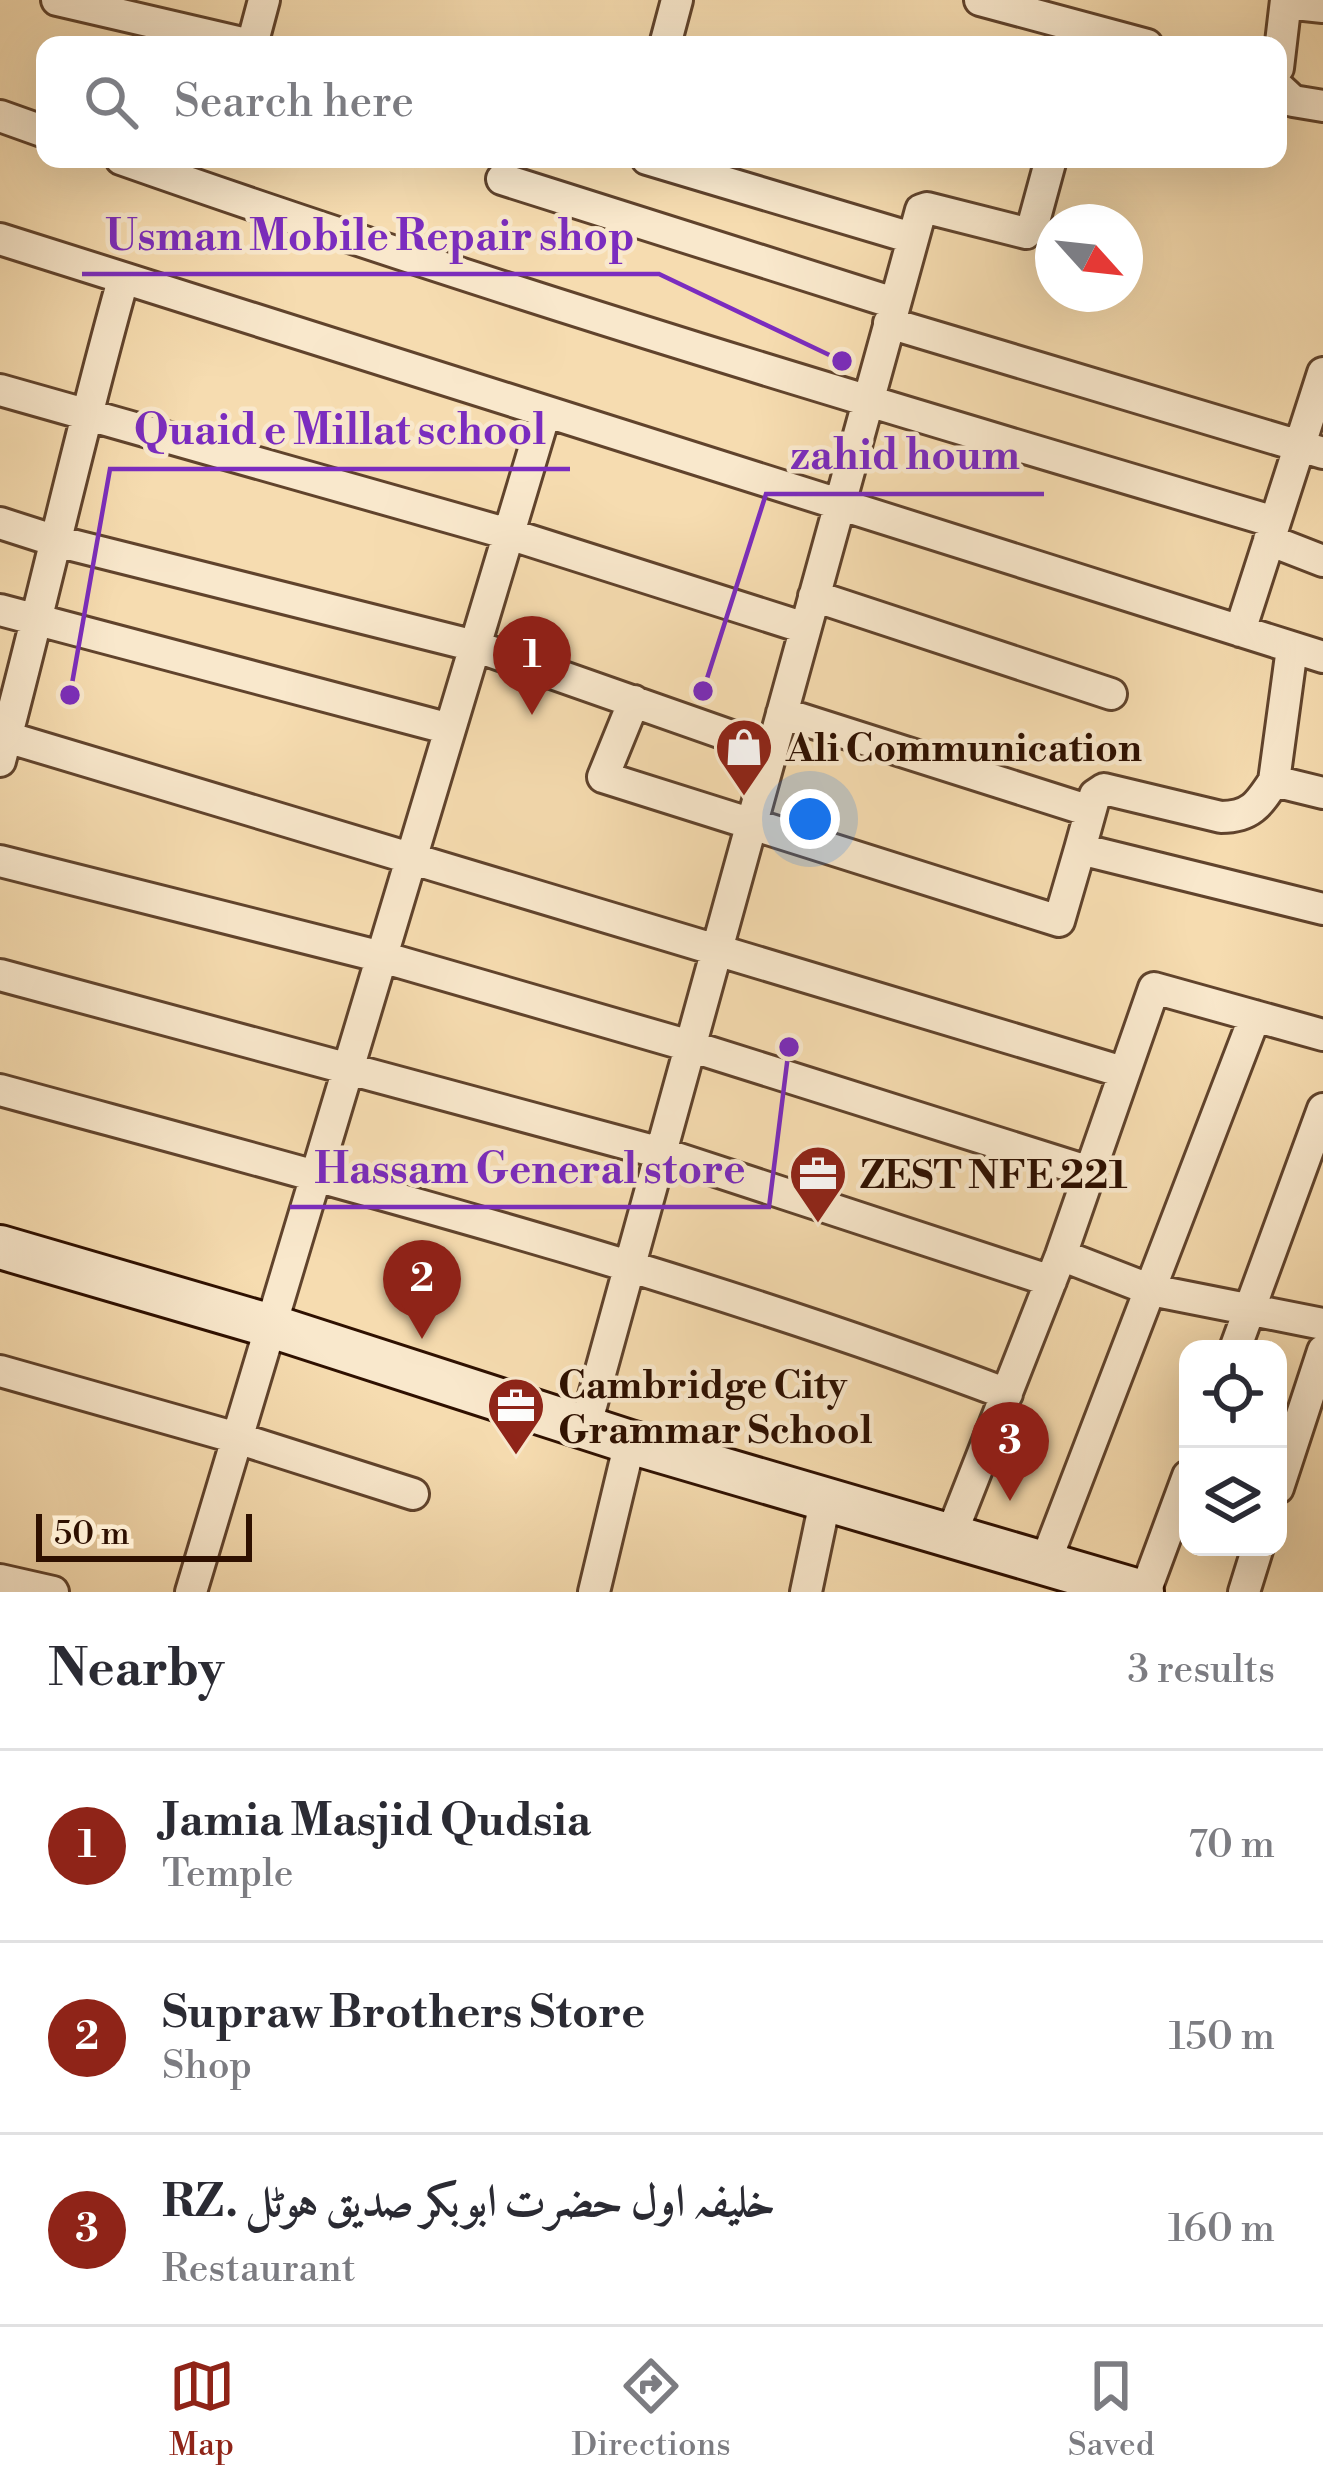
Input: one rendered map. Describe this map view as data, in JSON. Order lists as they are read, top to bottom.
{
  "places": {
    "other": [
      "Usman Mobile Repair shop",
      "zahid houm",
      "Quaid e Millat school",
      "Hassam General store"
    ],
    "shop": ["Ali Communication"],
    "office": ["ZEST NFE 221", "Cambridge City Grammar School"]
  },
  "scale_bar": "50 m",
  "north": "bottom right",
  "page": {
    "search": "Search here",
    "pins": ["1", "2", "3"],
    "scale": "50 m",
    "heading": ["Nearby", "3 results"],
    "list": [
      {
        "mark": "1",
        "name": "Jamia Masjid Qudsia",
        "note": "Temple",
        "value": "70 m"
      },
      {
        "mark": "2",
        "name": "Supraw Brothers Store",
        "note": "Shop",
        "value": "150 m"
      },
      {
        "mark": "3",
        "name": "RZ. خلیفہ اول حضرت ابوبکر صدیق ہوٹل",
        "note": "Restaurant",
        "value": "160 m"
      }
    ],
    "nav": ["Map", "Directions", "Saved"]
  }
}
